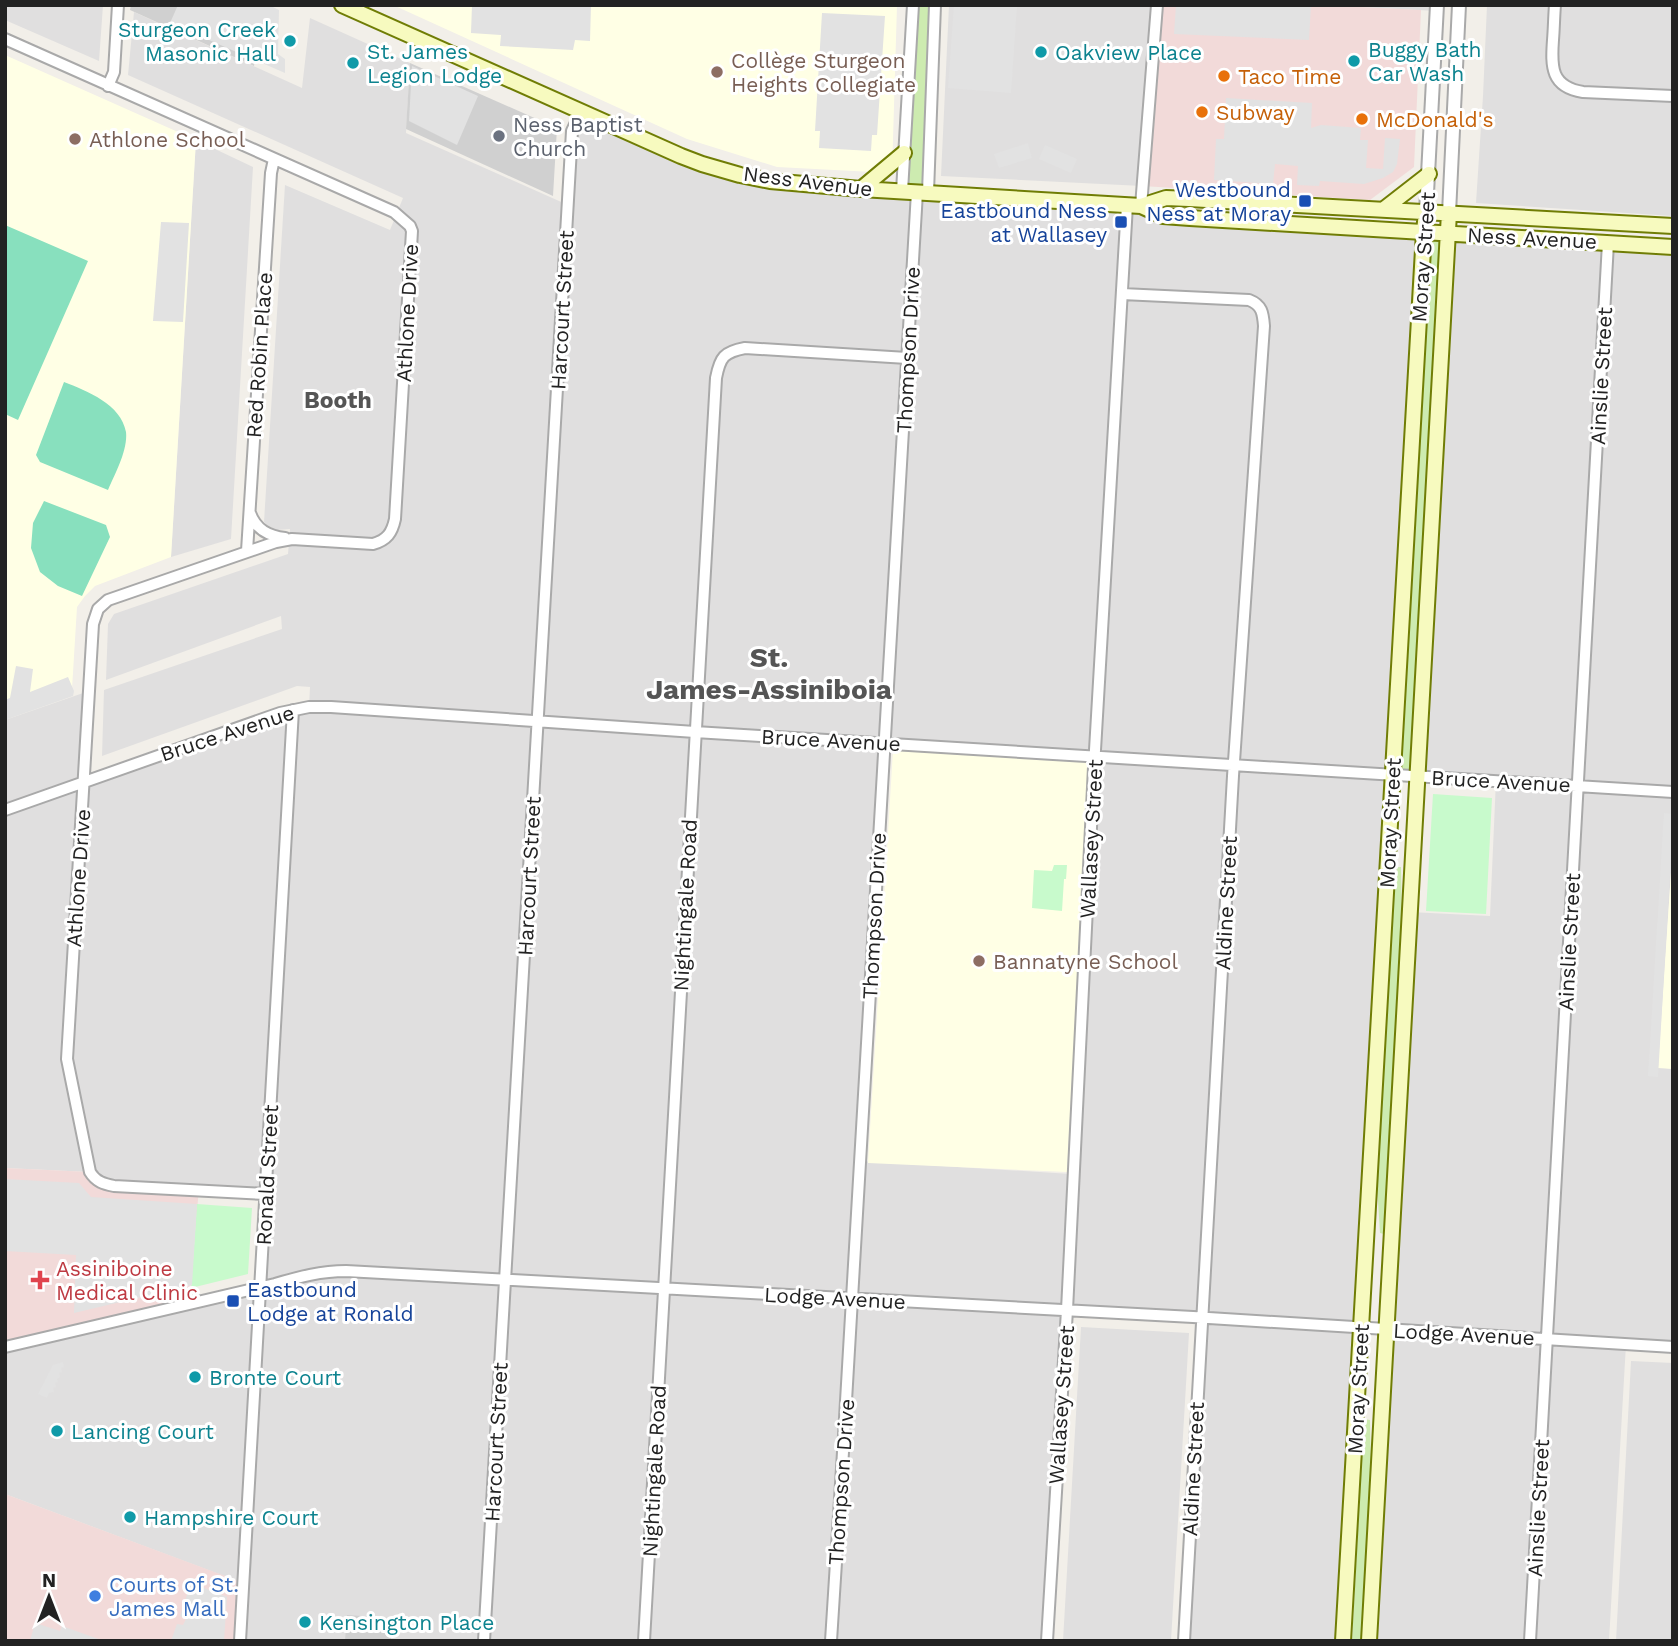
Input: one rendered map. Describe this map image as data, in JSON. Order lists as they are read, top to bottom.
{
  "streets": {
    "main road": ["Ness Avenue", "Moray Street"],
    "street": [
      "Harcourt Street",
      "Athlone Drive",
      "Thompson Drive",
      "Red Robin Place",
      "Ainslie Street",
      "Bruce Avenue",
      "Wallasey Street",
      "Aldine Street",
      "Nightingale Road",
      "Ronald Street",
      "Lodge Avenue"
    ]
  },
  "crossings": [
    ["Ness Avenue", "Moray Street"],
    ["Ness Avenue", "Harcourt Street"],
    ["Ness Avenue", "Thompson Drive"],
    ["Ness Avenue", "Ainslie Street"],
    ["Ness Avenue", "Wallasey Street"],
    ["Moray Street", "Bruce Avenue"],
    ["Moray Street", "Lodge Avenue"],
    ["Harcourt Street", "Bruce Avenue"],
    ["Harcourt Street", "Lodge Avenue"],
    ["Athlone Drive", "Red Robin Place"],
    ["Athlone Drive", "Bruce Avenue"],
    ["Athlone Drive", "Ronald Street"],
    ["Thompson Drive", "Bruce Avenue"],
    ["Thompson Drive", "Nightingale Road"],
    ["Thompson Drive", "Lodge Avenue"],
    ["Ainslie Street", "Bruce Avenue"],
    ["Ainslie Street", "Lodge Avenue"],
    ["Bruce Avenue", "Wallasey Street"],
    ["Bruce Avenue", "Aldine Street"],
    ["Bruce Avenue", "Nightingale Road"],
    ["Bruce Avenue", "Ronald Street"],
    ["Wallasey Street", "Aldine Street"],
    ["Wallasey Street", "Lodge Avenue"],
    ["Aldine Street", "Lodge Avenue"],
    ["Nightingale Road", "Lodge Avenue"],
    ["Ronald Street", "Lodge Avenue"]
  ],
  "districts": ["Booth", "St. James-Assiniboia"],
  "places": {
    "other": [
      "Sturgeon Creek Masonic Hall",
      "Oakview Place",
      "Buggy Bath Car Wash",
      "St. James Legion Lodge",
      "Collège Sturgeon Heights Collegiate",
      "Taco Time",
      "Subway",
      "McDonald's",
      "Ness Baptist Church",
      "Athlone School",
      "Bannatyne School",
      "Bronte Court",
      "Lancing Court",
      "Hampshire Court",
      "Courts of St. James Mall",
      "Kensington Place"
    ],
    "transit": ["Westbound Ness at Moray", "Eastbound Ness at Wallasey", "Eastbound Lodge at Ronald"],
    "health": ["Assiniboine Medical Clinic"]
  },
  "north": "top"
}
